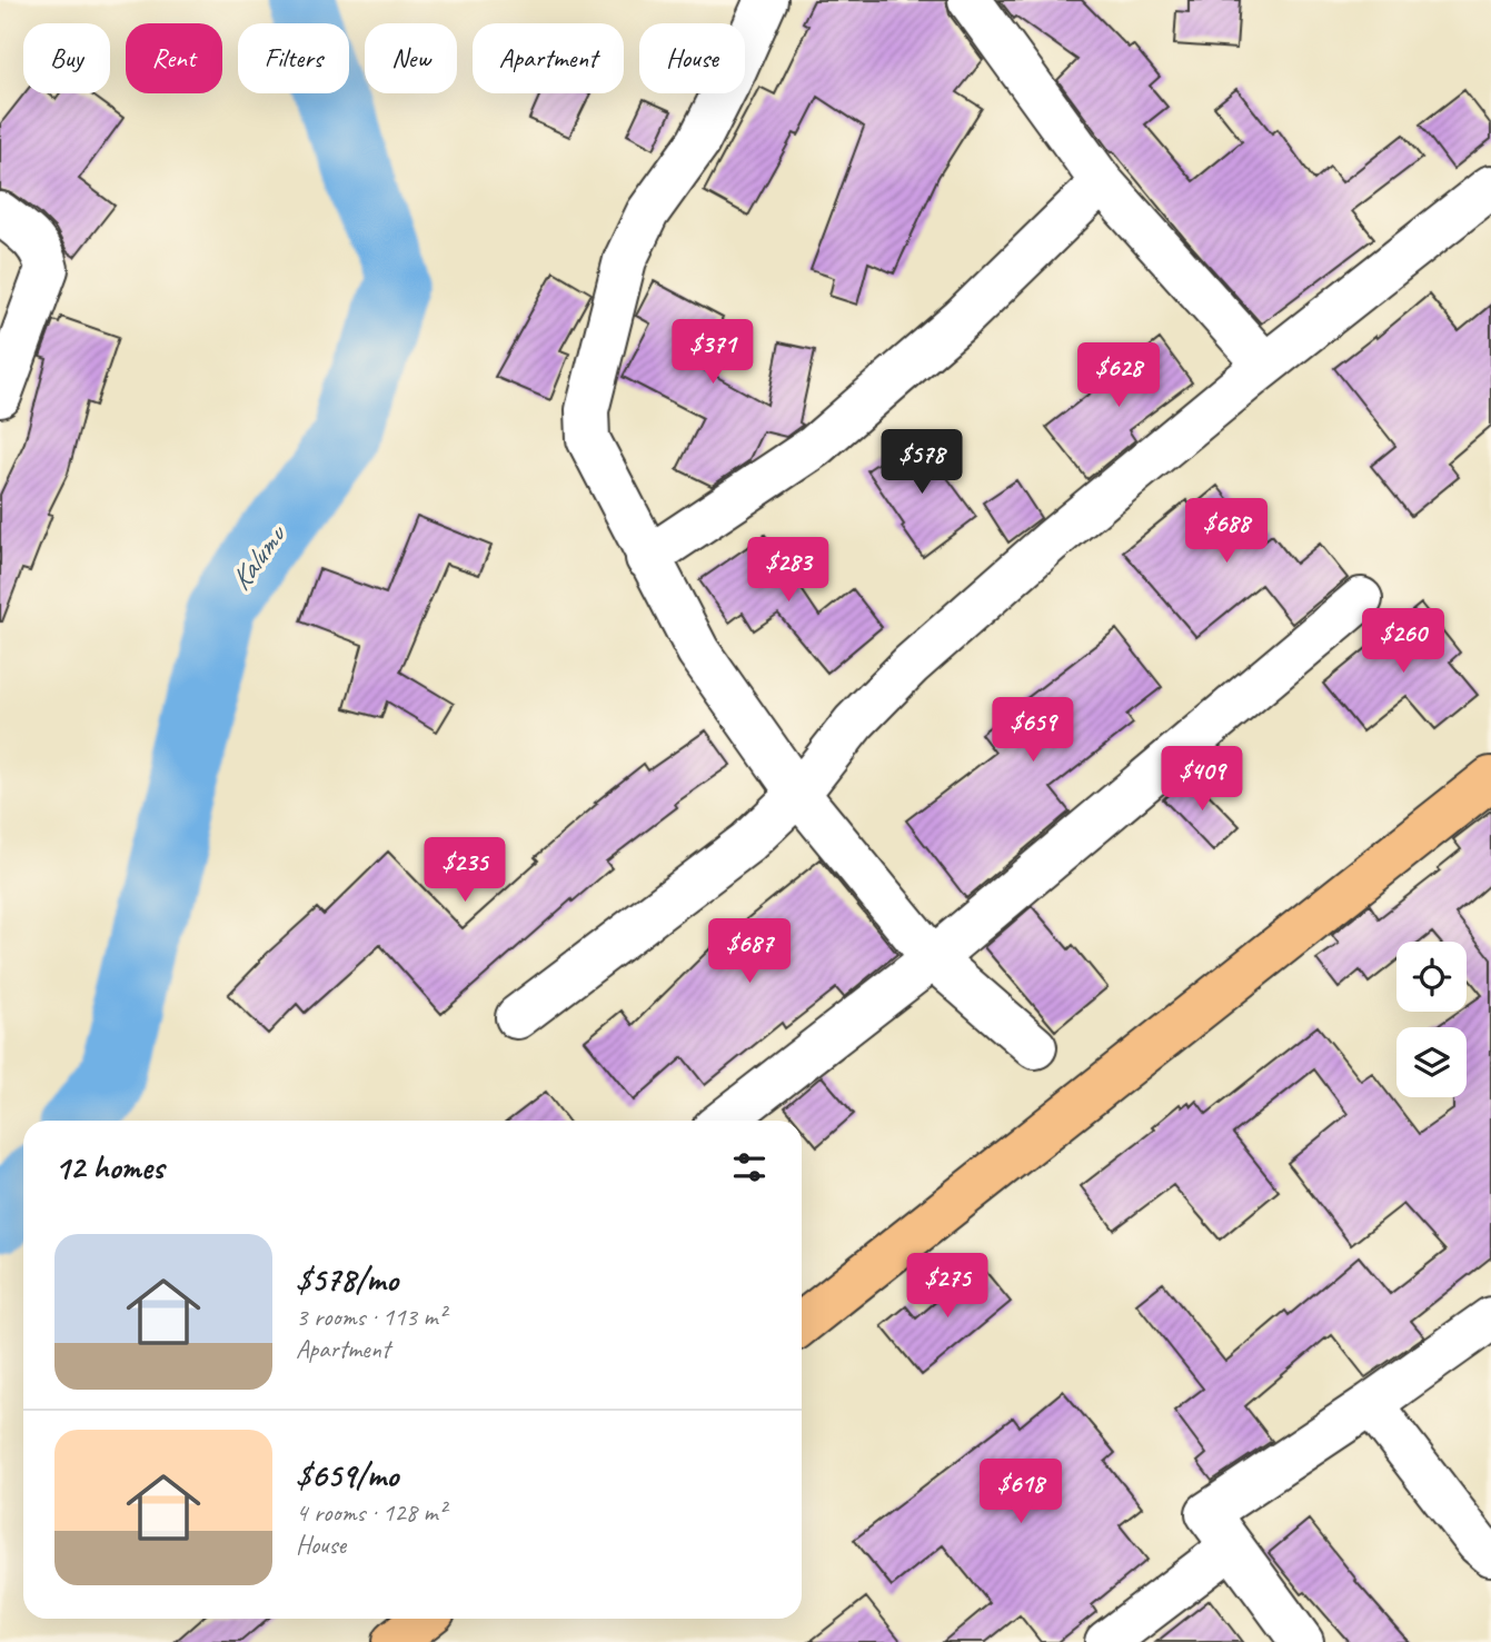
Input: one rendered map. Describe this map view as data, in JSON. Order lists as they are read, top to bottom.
{
  "water": ["Kalumu"],
  "page": {
    "chip": [
      "Buy",
      "Rent",
      "Filters",
      "New",
      "Apartment",
      "House"
    ],
    "price": [
      "$371",
      "$628",
      "$578",
      "$688",
      "$283",
      "$260",
      "$659",
      "$409",
      "$235",
      "$687",
      "$275",
      "$618"
    ],
    "heading": "12 homes",
    "list": [
      {
        "name": "$578/mo",
        "note": "3 rooms · 113 m² · Apartment"
      },
      {
        "name": "$659/mo",
        "note": "4 rooms · 128 m² · House"
      }
    ]
  }
}
